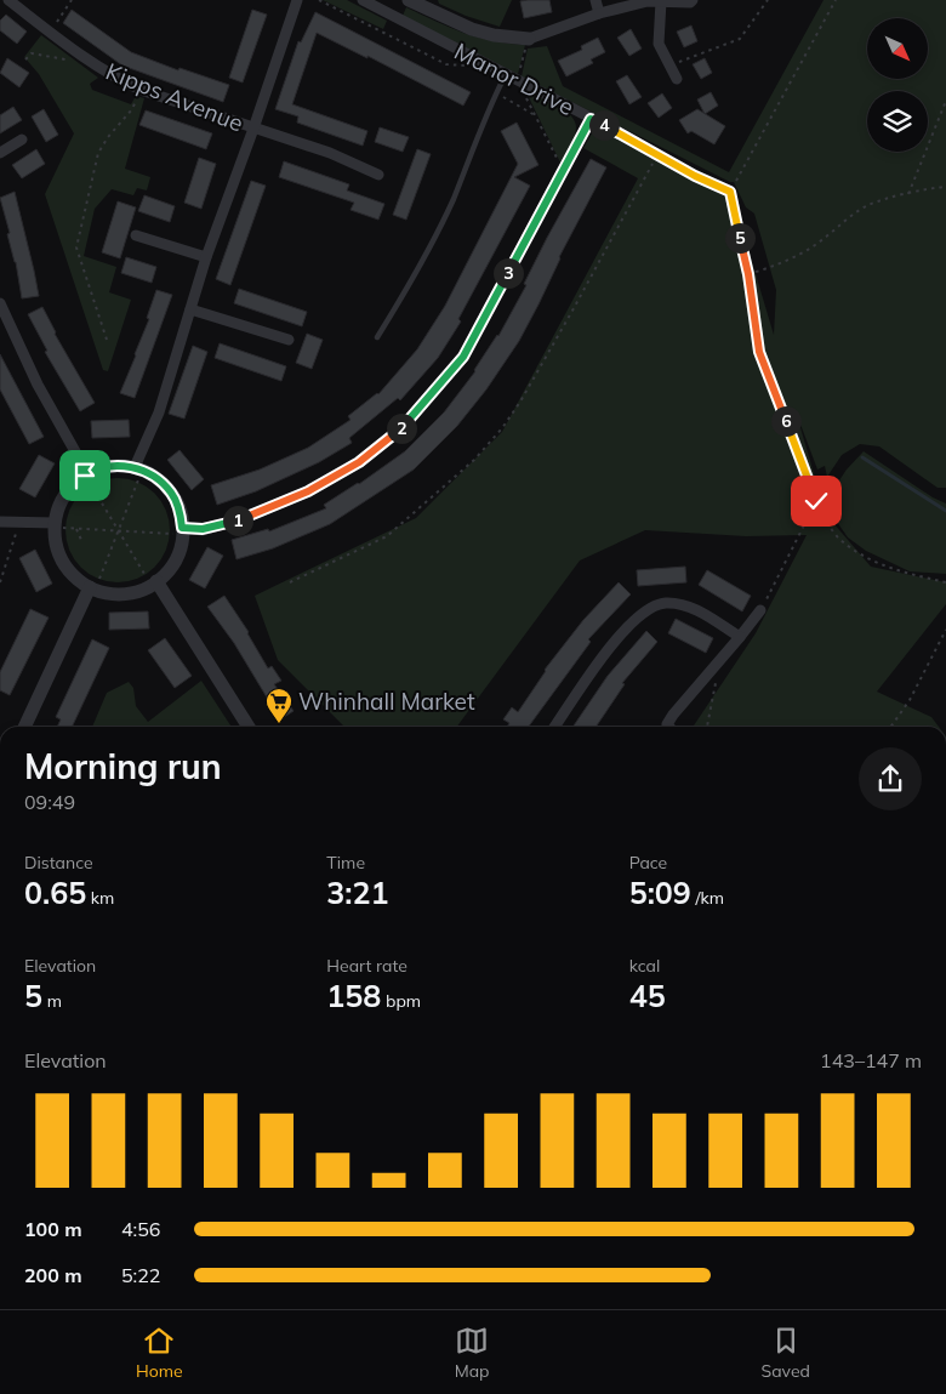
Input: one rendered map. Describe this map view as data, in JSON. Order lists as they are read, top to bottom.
{
  "streets": {
    "street": ["Manor Drive", "Kipps Avenue"]
  },
  "places": {
    "supermarket": ["Whinhall Market"]
  },
  "north": "bottom right",
  "page": {
    "pins": [
      "4",
      "5",
      "3",
      "6",
      "2",
      "1"
    ],
    "heading": ["Morning run", "09:49"],
    "stats": [
      ["Distance", "0.65 km"],
      ["Time", "3:21"],
      ["Pace", "5:09 /km"],
      ["Elevation", "5 m"],
      ["Heart rate", "158 bpm"],
      ["kcal", "45"]
    ],
    "chart": ["Elevation", "143–147 m"],
    "list": [
      {
        "name": "100 m",
        "note": "4:56"
      },
      {
        "name": "200 m",
        "note": "5:22"
      }
    ],
    "tabs": ["Home", "Map", "Saved"]
  }
}
